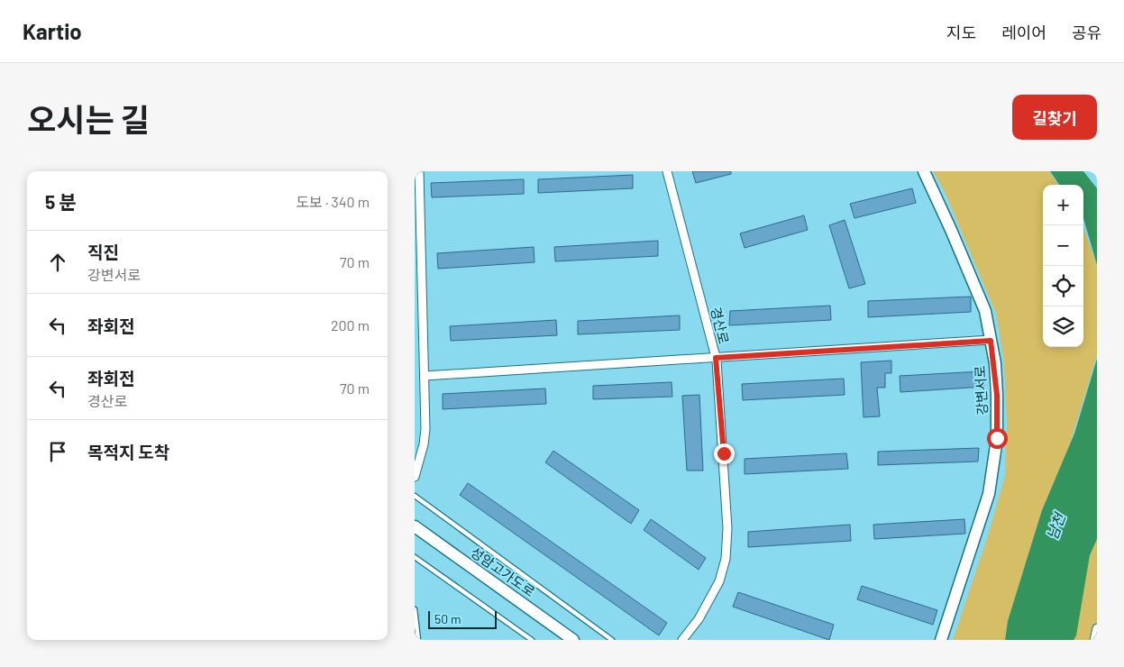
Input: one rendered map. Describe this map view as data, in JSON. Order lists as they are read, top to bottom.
{
  "streets": {
    "street": ["경산로", "강변서로", "성암고가도로"]
  },
  "water": ["남천"],
  "scale_bar": "50 m",
  "page": {
    "header": "Kartio",
    "nav": ["지도", "레이어", "공유"],
    "title": "오시는 길",
    "buttons": "길찾기",
    "heading": ["5 분", "도보 · 340 m"],
    "map_buttons": ["+", "−"],
    "list": [
      ["직진", "강변서로", "70 m"],
      ["좌회전", "200 m"],
      ["좌회전", "경산로", "70 m"],
      "목적지 도착"
    ],
    "scale": "50 m"
  }
}
